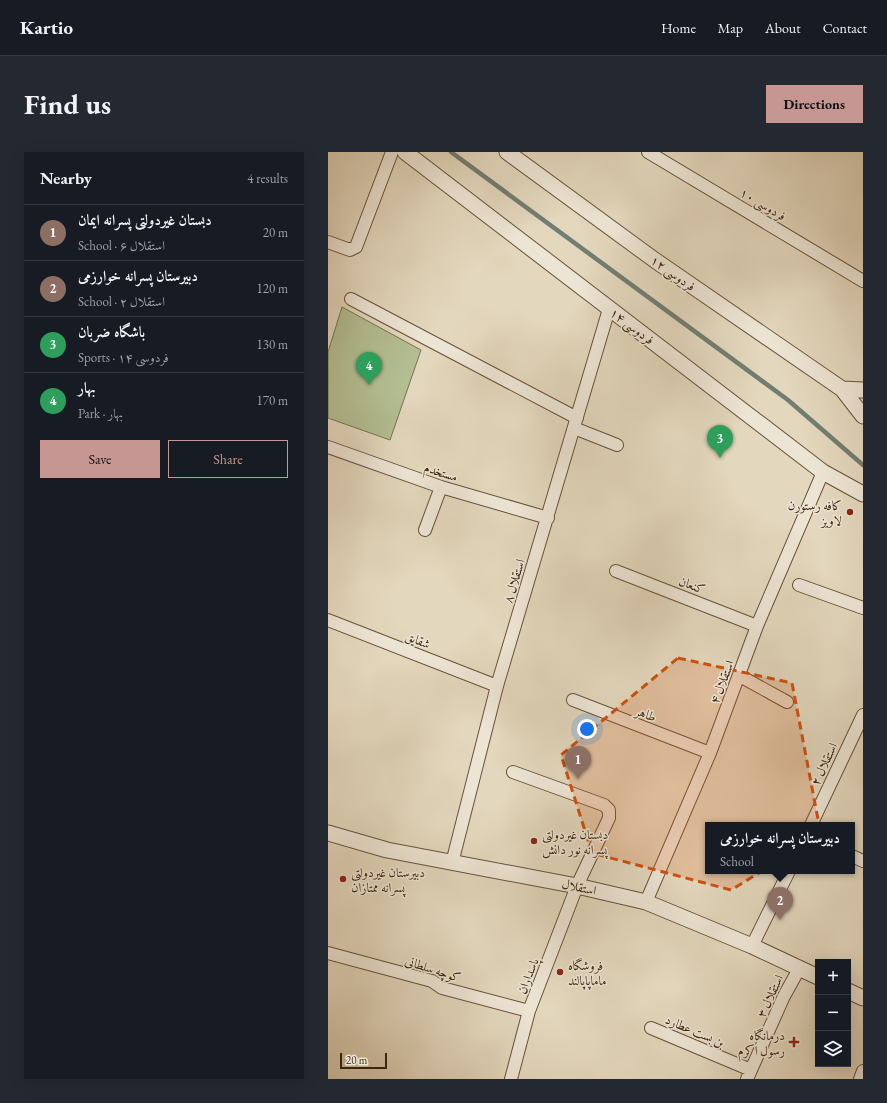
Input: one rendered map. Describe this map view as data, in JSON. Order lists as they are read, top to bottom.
{
  "streets": {
    "street": [
      "فردوسی ۱۰",
      "فردوسی ۱۲",
      "فردوسی ۱۴",
      "مستخدم",
      "استقلال ۸",
      "کنعان",
      "شقایق",
      "استقلال ۴",
      "طاهر",
      "استقلال ۲",
      "استقلال",
      "کوچه سلطانی",
      "پاسداران",
      "استقلال ۳",
      "بن بست عطارد"
    ]
  },
  "crossings": [
    ["فردوسی ۱۴", "استقلال ۸"],
    ["فردوسی ۱۴", "استقلال ۴"],
    ["مستخدم", "استقلال ۸"],
    ["استقلال ۸", "شقایق"],
    ["استقلال ۸", "استقلال"],
    ["کنعان", "استقلال ۴"],
    ["استقلال ۴", "طاهر"],
    ["استقلال ۴", "استقلال"],
    ["استقلال", "پاسداران"],
    ["استقلال", "استقلال ۳"],
    ["کوچه سلطانی", "پاسداران"],
    ["استقلال ۳", "بن بست عطارد"]
  ],
  "places": {
    "other": [
      "کافه رستورن لاویز",
      "دبستان غیردولتی پسرانه نور دانش",
      "دبیرستان غیردولتی پسرانه ممتازان",
      "فروشگاه ماماپاپالند"
    ],
    "health": ["درمانگاه رسول اکرم"]
  },
  "scale_bar": "20 m",
  "page": {
    "header": "Kartio",
    "nav": [
      "Home",
      "Map",
      "About",
      "Contact"
    ],
    "buttons": [
      "Directions",
      ["Save", "Share"]
    ],
    "title": "Find us",
    "heading": ["Nearby", "4 results"],
    "list": [
      {
        "mark": "1",
        "name": "دبستان غیردولتی پسرانه ایمان",
        "note": "School · استقلال ۶",
        "value": "20 m"
      },
      {
        "mark": "2",
        "name": "دبیرستان پسرانه خوارزمی",
        "note": "School · استقلال ۲",
        "value": "120 m"
      },
      {
        "mark": "3",
        "name": "باشگاه ضربان",
        "note": "Sports · فردوسی ۱۴",
        "value": "130 m"
      },
      {
        "mark": "4",
        "name": "بهار",
        "note": "Park · بهار",
        "value": "170 m"
      }
    ],
    "pins": [
      "4",
      "3",
      "1",
      "2"
    ],
    "popup": ["دبیرستان پسرانه خوارزمی", "School"],
    "map_buttons": ["+", "−"],
    "scale": "20 m"
  }
}
